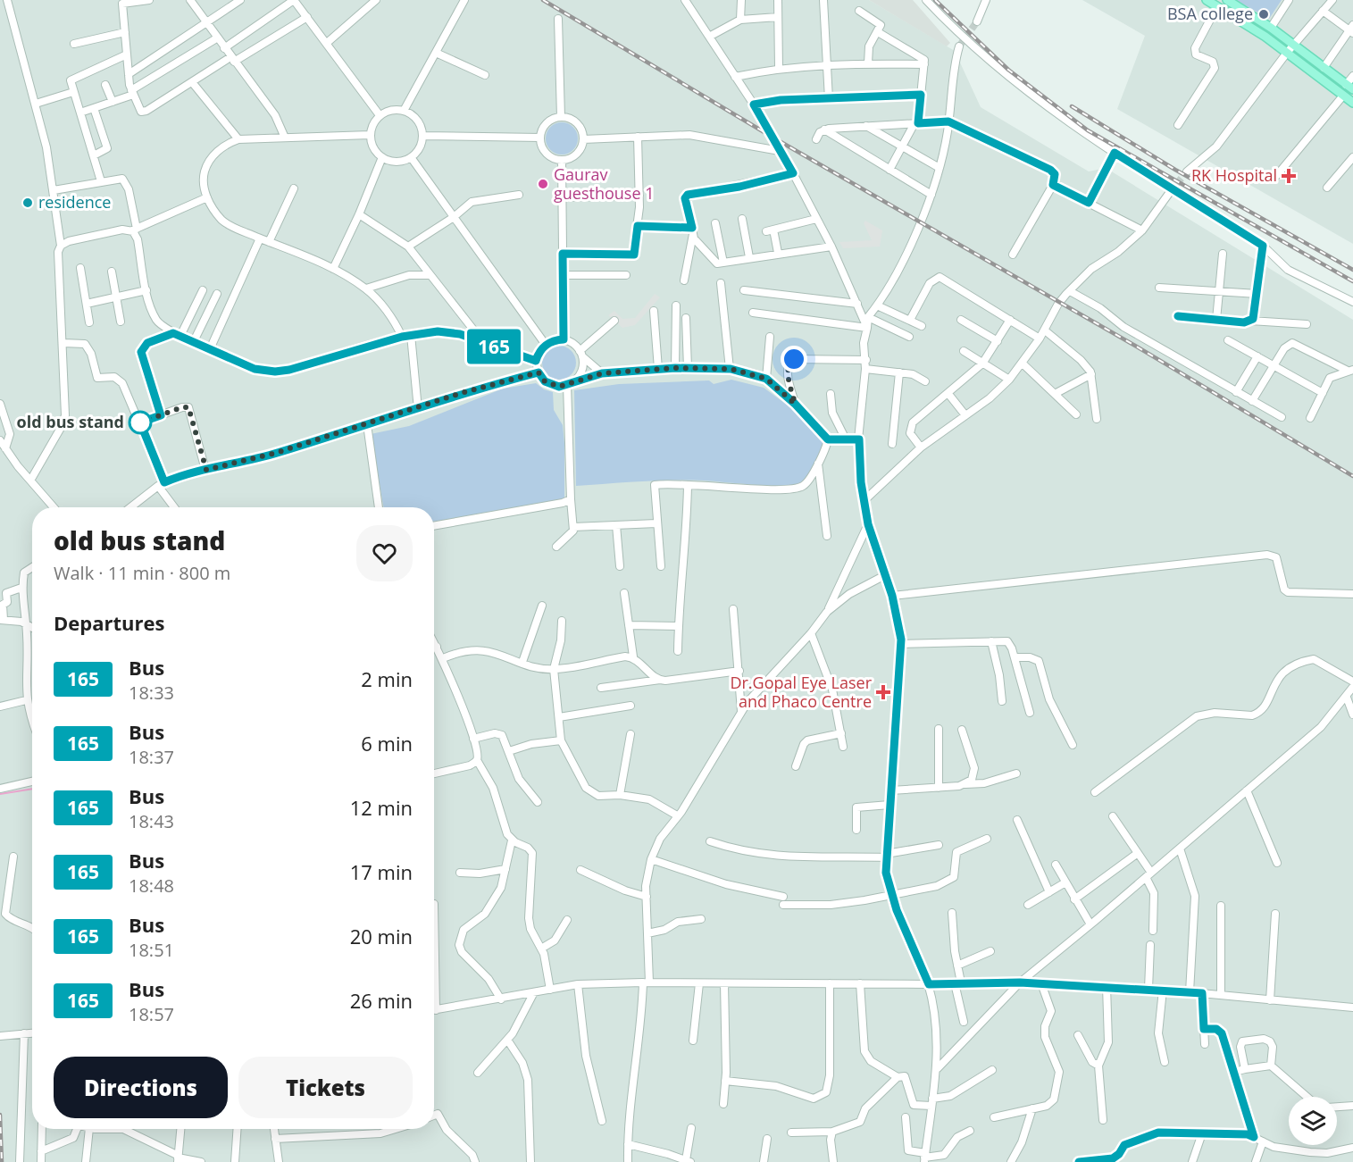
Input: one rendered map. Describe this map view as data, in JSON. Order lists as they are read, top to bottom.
{
  "places": {
    "other": [
      "BSA college",
      "Gaurav guesthouse 1",
      "residence",
      "old bus stand"
    ],
    "health": ["RK Hospital", "Dr.Gopal Eye Laser and Phaco Centre"]
  },
  "lines": ["bus line 165"],
  "page": {
    "on_map": "165",
    "heading": [
      ["old bus stand", "Walk · 11 min · 800 m"],
      "Departures"
    ],
    "list": [
      {
        "mark": "165",
        "name": "Bus",
        "note": "18:33",
        "value": "2 min"
      },
      {
        "mark": "165",
        "name": "Bus",
        "note": "18:37",
        "value": "6 min"
      },
      {
        "mark": "165",
        "name": "Bus",
        "note": "18:43",
        "value": "12 min"
      },
      {
        "mark": "165",
        "name": "Bus",
        "note": "18:48",
        "value": "17 min"
      },
      {
        "mark": "165",
        "name": "Bus",
        "note": "18:51",
        "value": "20 min"
      },
      {
        "mark": "165",
        "name": "Bus",
        "note": "18:57",
        "value": "26 min"
      }
    ],
    "buttons": ["Directions", "Tickets"]
  }
}
